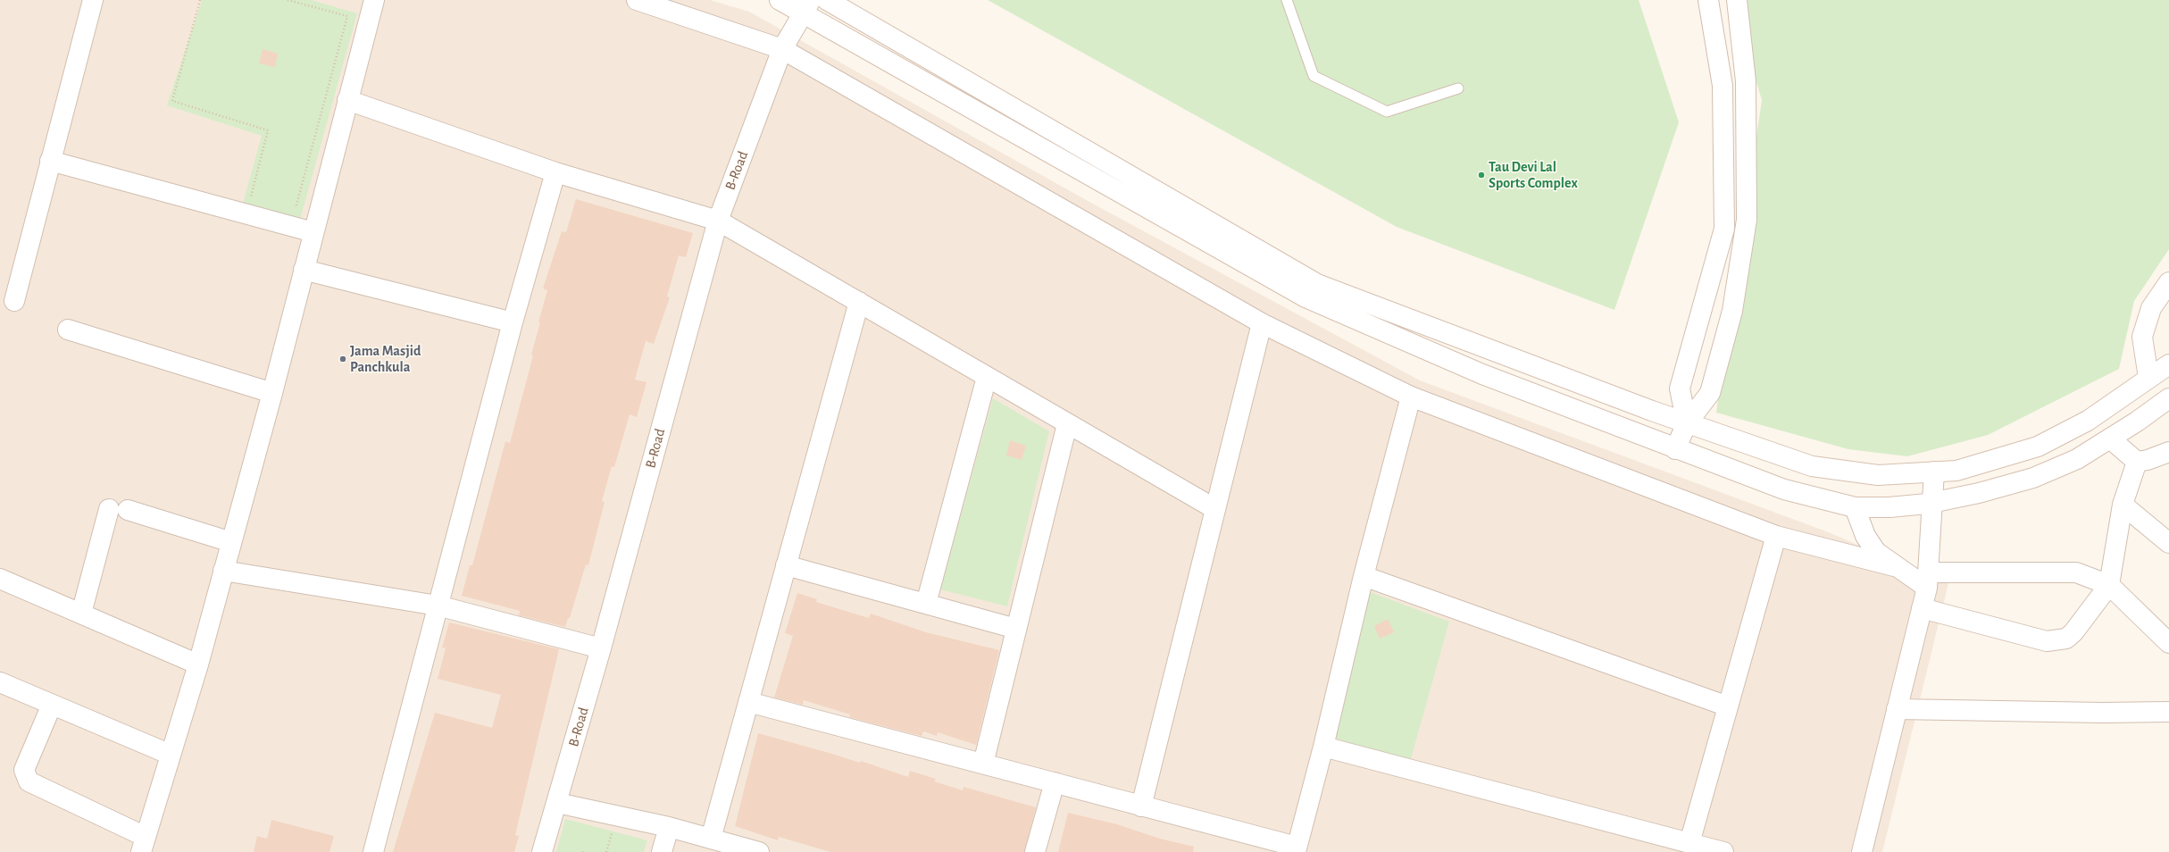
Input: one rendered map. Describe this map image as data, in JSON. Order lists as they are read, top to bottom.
{
  "streets": {
    "street": ["B-Road"]
  },
  "places": ["Tau Devi Lal Sports Complex", "Jama Masjid Panchkula"]
}
